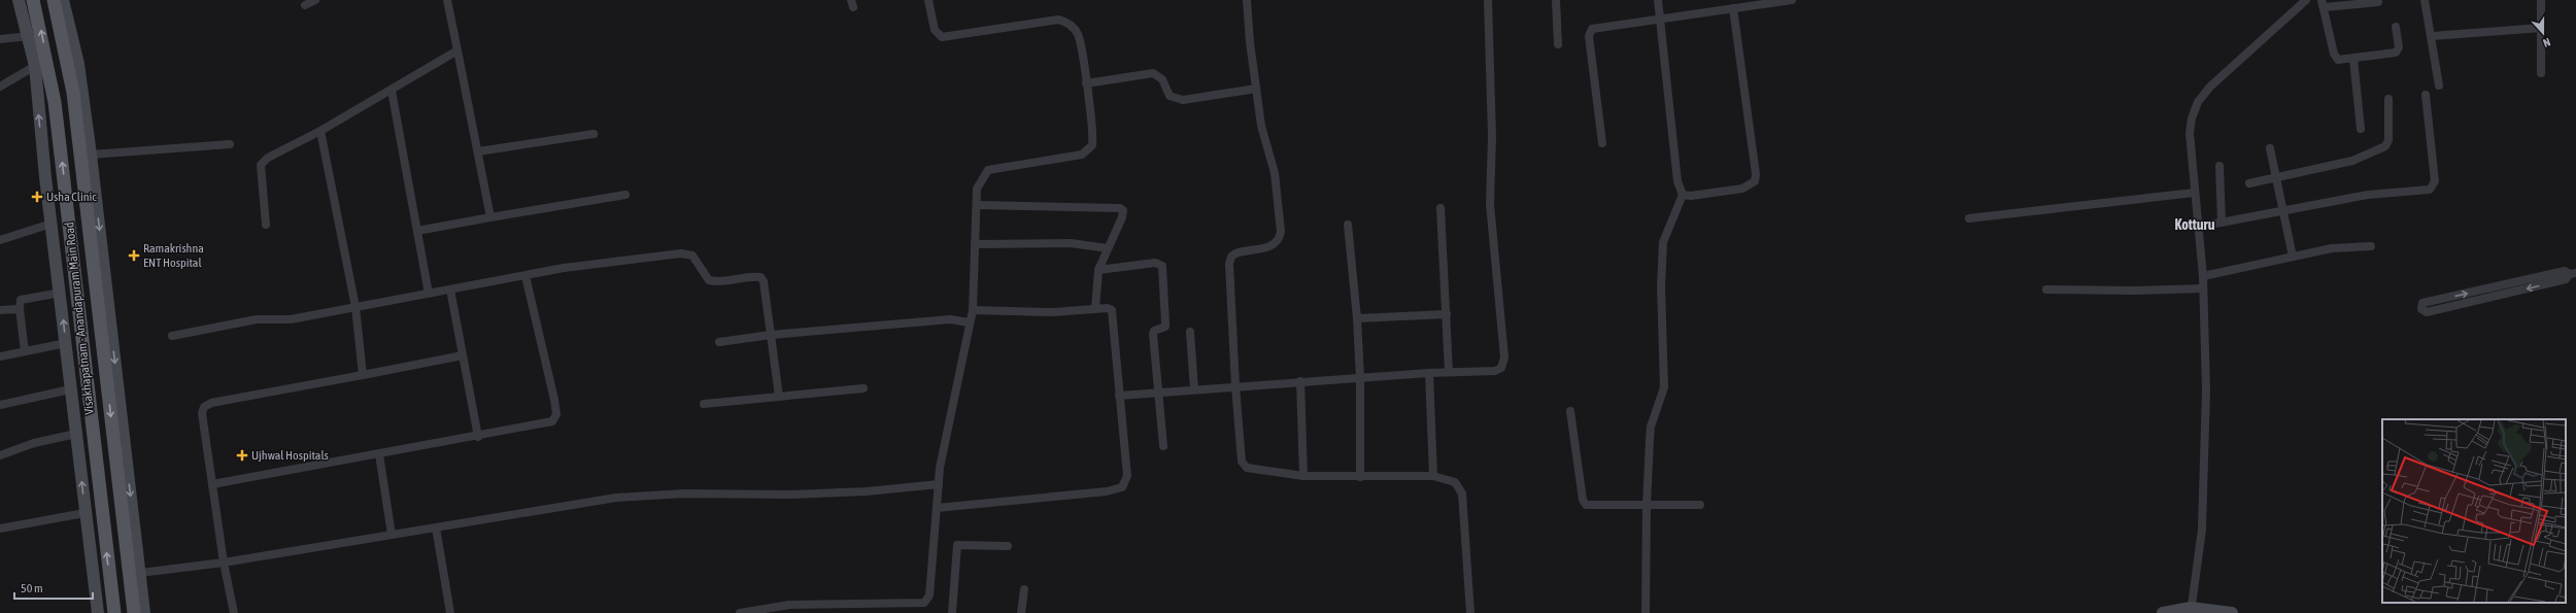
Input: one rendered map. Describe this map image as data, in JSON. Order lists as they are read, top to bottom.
{
  "streets": {
    "main road": ["Visakhapatnam - Anandapuram Main Road"]
  },
  "districts": ["Kotturu"],
  "places": {
    "health": ["Usha Clinic", "Ramakrishna ENT Hospital", "Ujhwal Hospitals"]
  },
  "scale_bar": "50 m",
  "north": "bottom"
}
